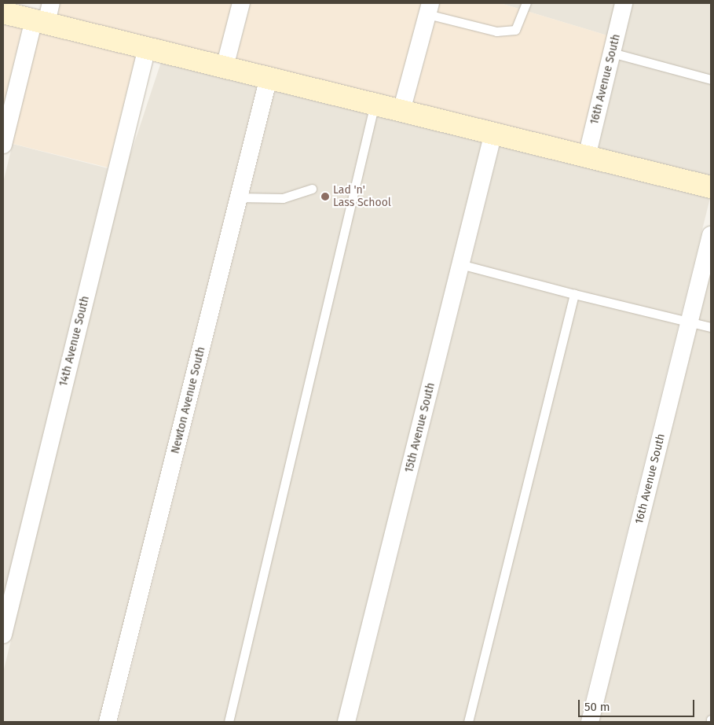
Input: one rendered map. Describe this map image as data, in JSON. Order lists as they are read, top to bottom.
{
  "streets": {
    "street": [
      "16th Avenue South",
      "14th Avenue South",
      "Newton Avenue South",
      "15th Avenue South"
    ]
  },
  "places": ["Lad 'n' Lass School"],
  "scale_bar": "50 m"
}
